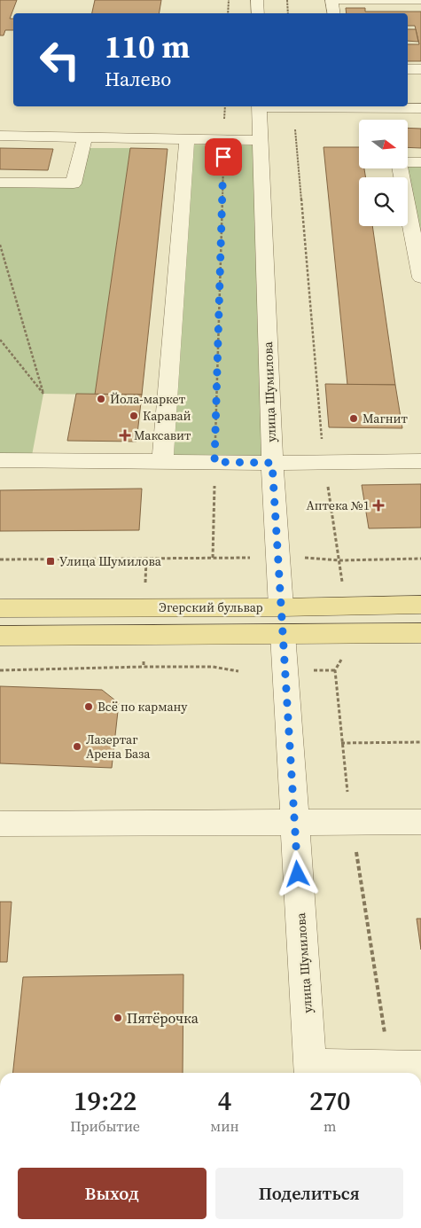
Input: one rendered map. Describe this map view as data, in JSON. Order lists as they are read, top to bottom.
{
  "streets": {
    "main road": ["Эгерский бульвар"],
    "street": ["улица Шумилова"]
  },
  "crossings": [
    ["улица Шумилова", "Эгерский бульвар"]
  ],
  "places": {
    "other": [
      "Йола-маркет",
      "Каравай",
      "Магнит",
      "Всё по карману",
      "Лазертаг Арена База",
      "Пятёрочка"
    ],
    "health": ["Максавит", "Аптека №1"],
    "transit": ["Улица Шумилова"]
  },
  "north": "right",
  "page": {
    "turn": ["110 m", "Налево"],
    "eta": [
      "19:22",
      "Прибытие",
      "4",
      "мин",
      "270",
      "m"
    ],
    "buttons": ["Выход", "Поделиться"]
  }
}
